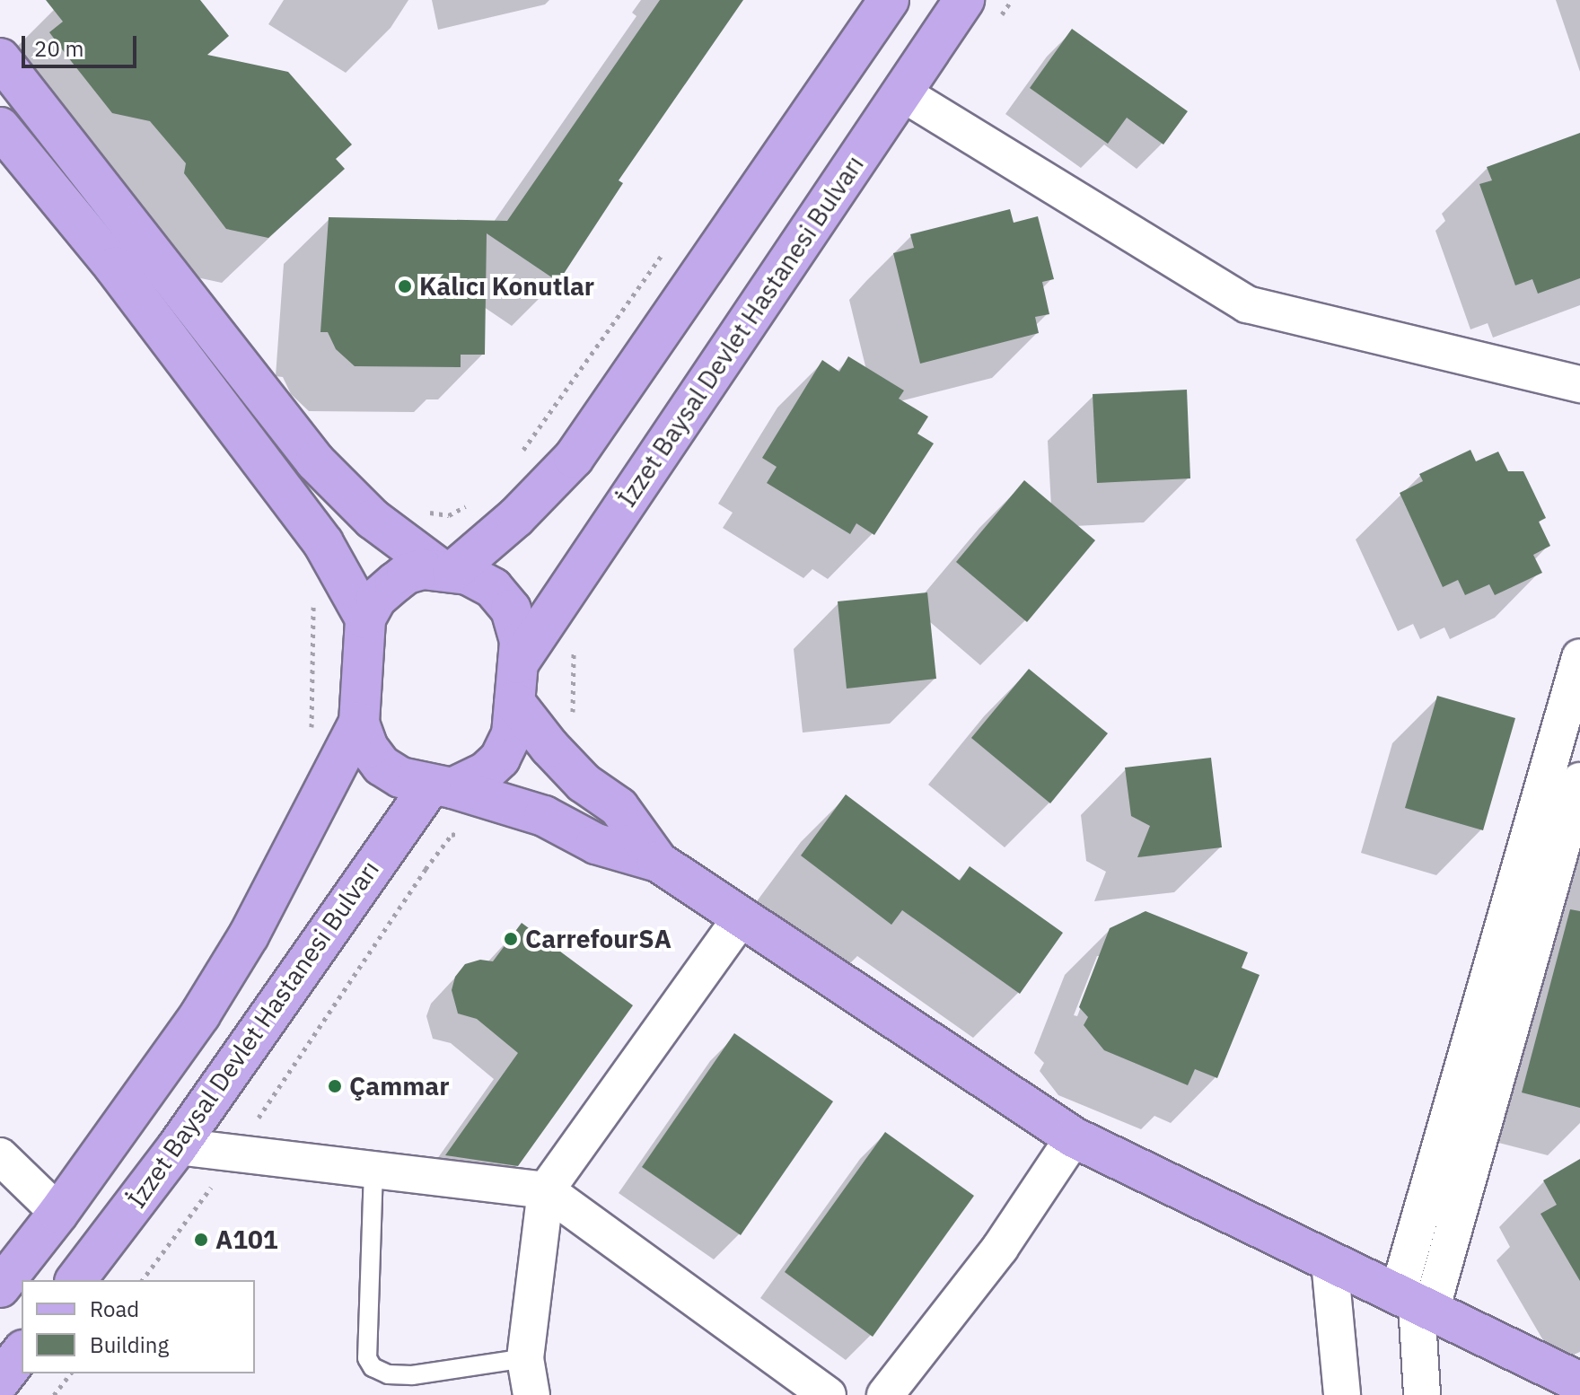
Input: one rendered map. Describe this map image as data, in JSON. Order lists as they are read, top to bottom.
{
  "streets": {
    "main road": ["İzzet Baysal Devlet Hastanesi Bulvarı"]
  },
  "places": [
    "Kalıcı Konutlar",
    "CarrefourSA",
    "Çammar",
    "A101"
  ],
  "legend": ["Road", "Building"],
  "scale_bar": "20 m"
}
